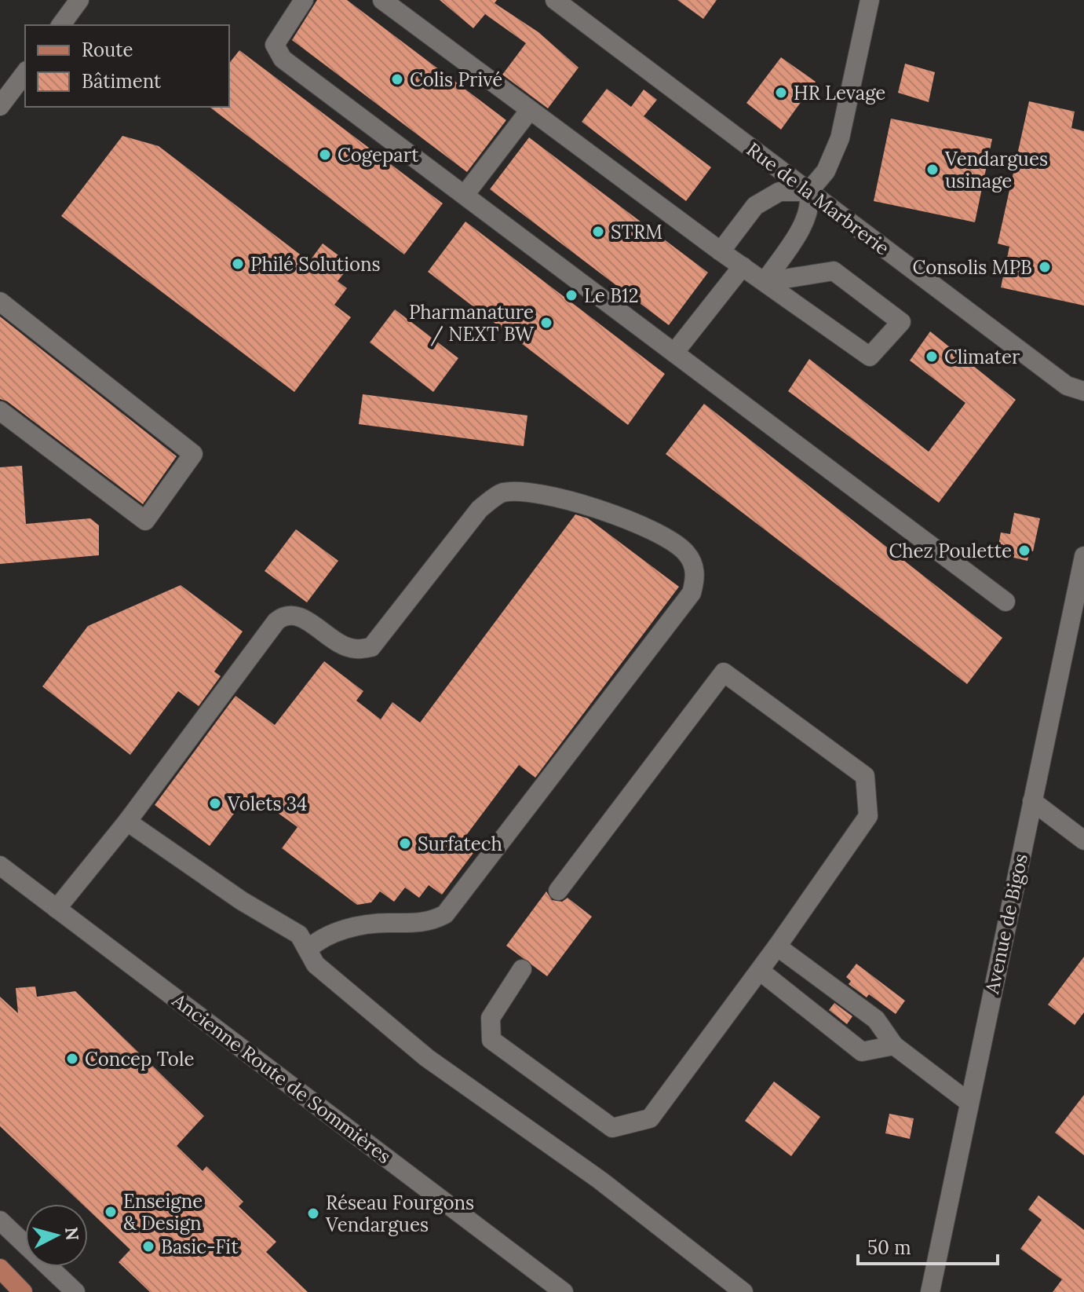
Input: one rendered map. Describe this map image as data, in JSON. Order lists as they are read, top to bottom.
{
  "streets": {
    "street": ["Rue de la Marbrerie", "Avenue de Bigos", "Ancienne Route de Sommières"]
  },
  "places": [
    "Colis Privé",
    "HR Levage",
    "Cogepart",
    "Vendargues usinage",
    "STRM",
    "Philé Solutions",
    "Consolis MPB",
    "Le B12",
    "Pharmanature / NEXT BW",
    "Climater",
    "Chez Poulette",
    "Volets 34",
    "Surfatech",
    "Concep Tole",
    "Enseigne & Design",
    "Réseau Fourgons Vendargues",
    "Basic-Fit"
  ],
  "legend": ["Route", "Bâtiment"],
  "scale_bar": "50 m",
  "north": "right"
}
